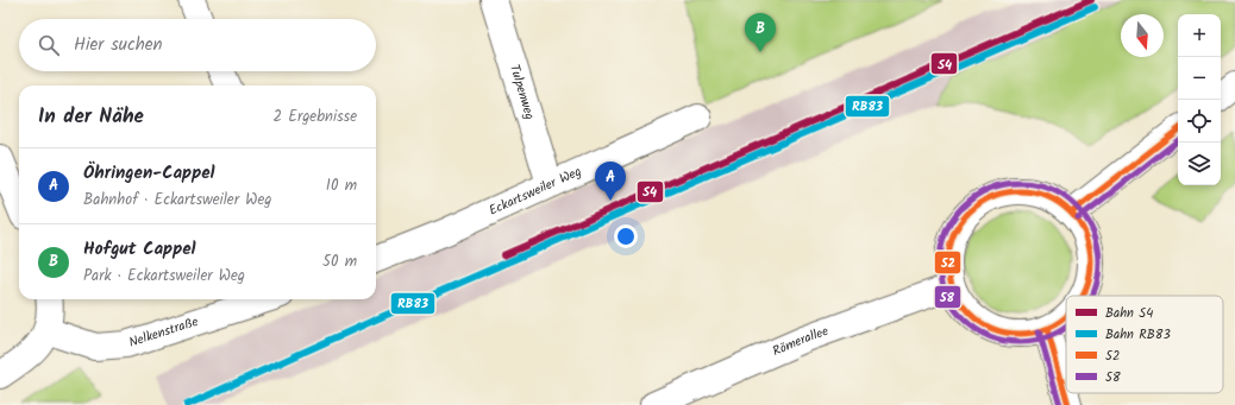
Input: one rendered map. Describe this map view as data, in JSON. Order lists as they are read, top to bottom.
{
  "streets": {
    "street": [
      "Tulpenweg",
      "Eckartsweiler Weg",
      "Nelkenstraße",
      "Römerallee"
    ]
  },
  "crossings": [
    ["Tulpenweg", "Eckartsweiler Weg"]
  ],
  "lines": [
    "rail line S4",
    "rail line RB83",
    "transit line 52",
    "transit line 58"
  ],
  "legend": [
    "Bahn S4",
    "Bahn RB83",
    "52",
    "58"
  ],
  "north": "bottom",
  "page": {
    "pins": ["B", "A"],
    "map_buttons": ["+", "−"],
    "search": "Hier suchen",
    "heading": ["In der Nähe", "2 Ergebnisse"],
    "list": [
      {
        "mark": "A",
        "name": "Öhringen-Cappel",
        "note": "Bahnhof · Eckartsweiler Weg",
        "value": "10 m"
      },
      {
        "mark": "B",
        "name": "Hofgut Cappel",
        "note": "Park · Eckartsweiler Weg",
        "value": "50 m"
      }
    ]
  }
}
